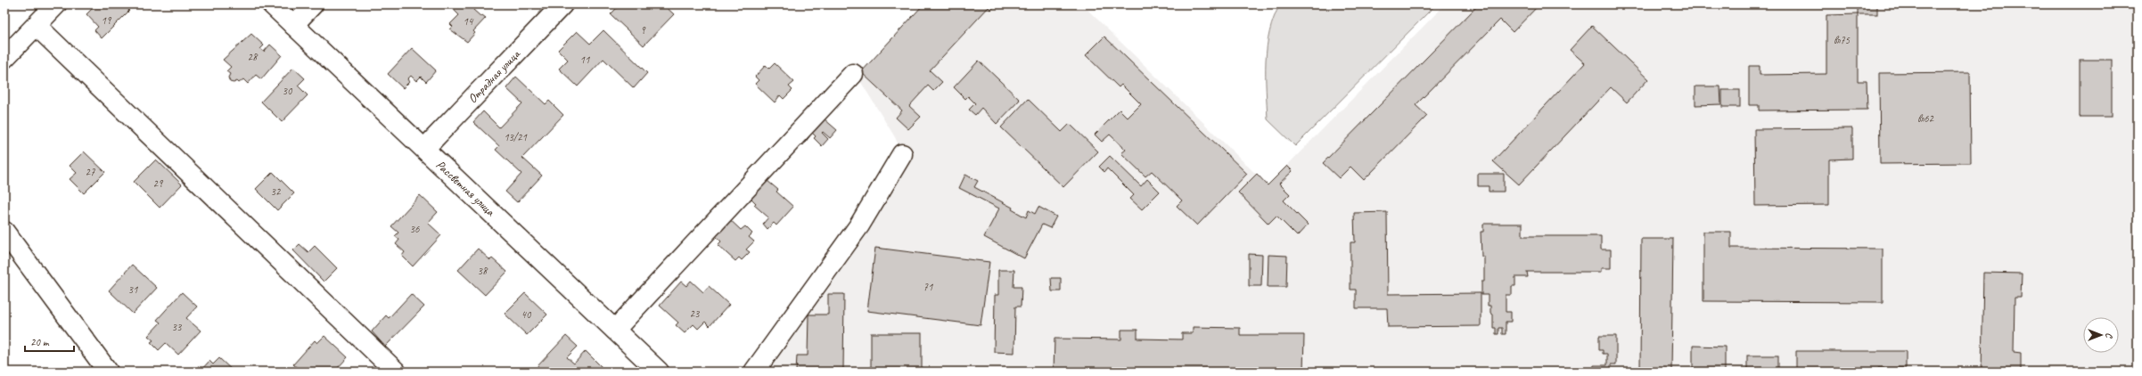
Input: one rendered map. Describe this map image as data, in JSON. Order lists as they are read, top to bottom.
{
  "streets": {
    "street": ["Отрадная улица", "Рассветная улица"]
  },
  "crossings": [
    ["Отрадная улица", "Рассветная улица"]
  ],
  "house_numbers": [
    "19",
    "14",
    "9",
    "вл75",
    "28",
    "11",
    "30",
    "вл62",
    "13/21",
    "27",
    "29",
    "32",
    "36",
    "38",
    "71",
    "31",
    "23",
    "40",
    "33"
  ],
  "scale_bar": "20 m",
  "north": "right"
}
